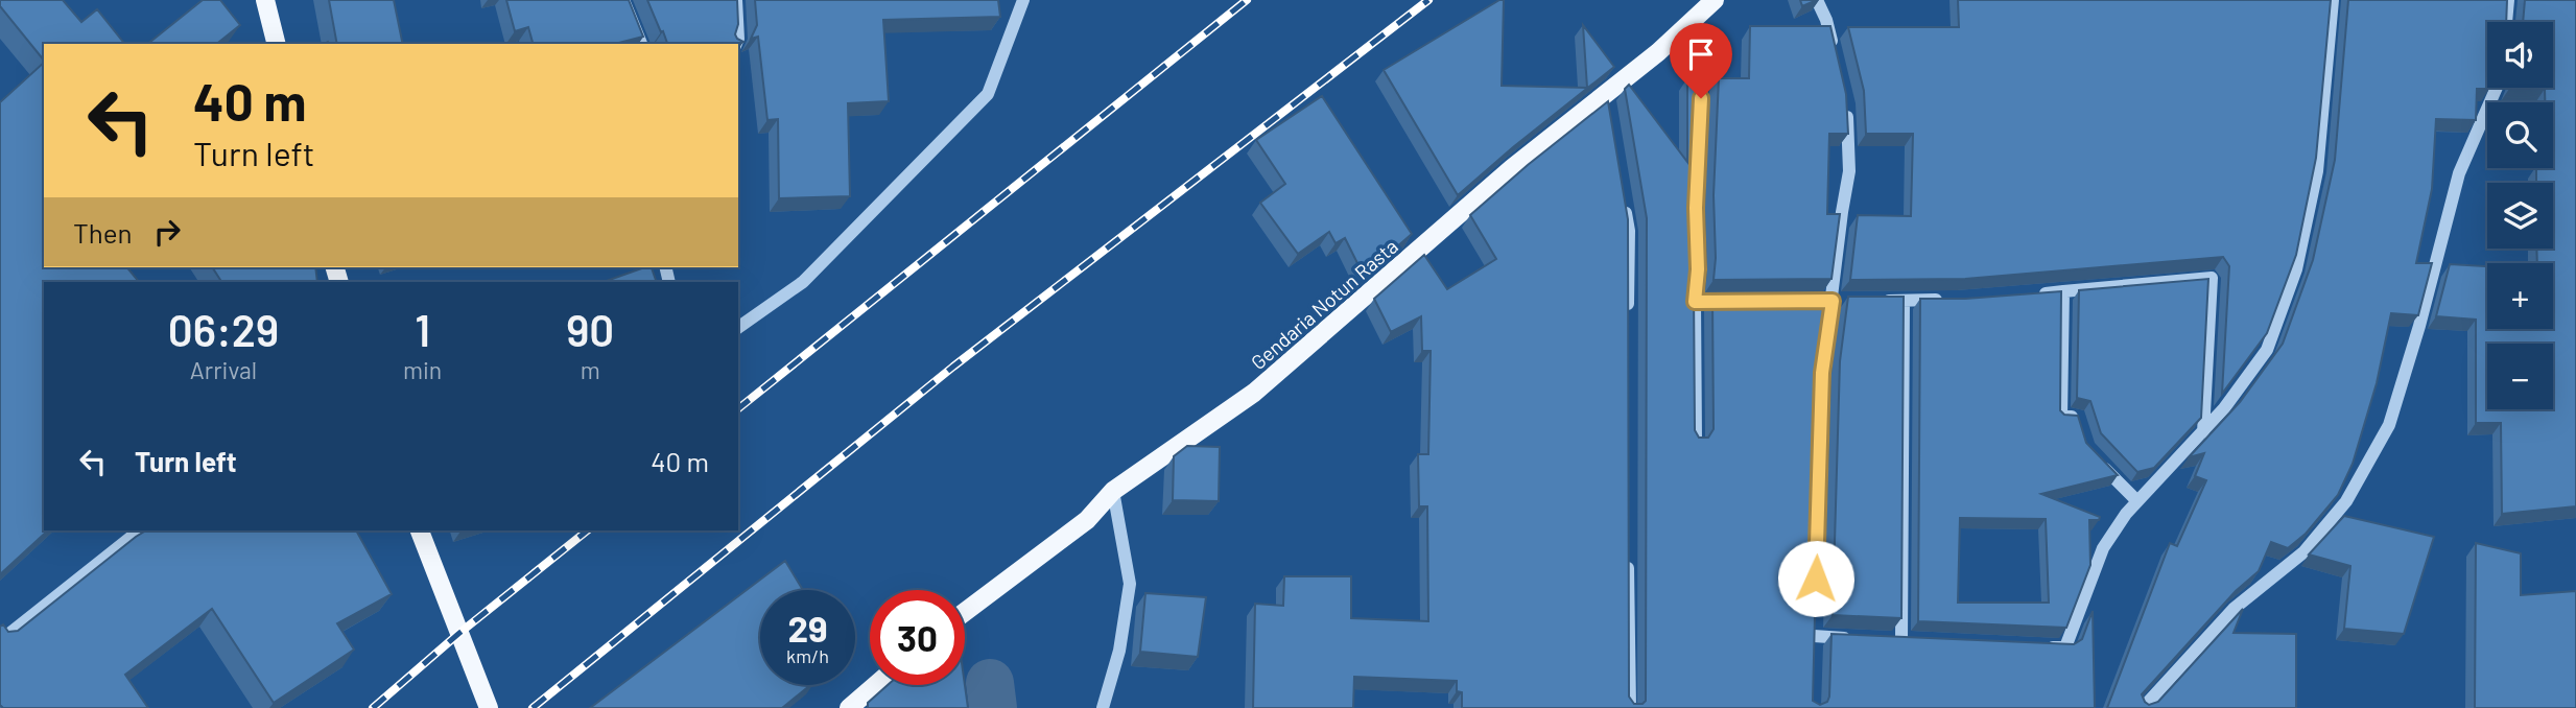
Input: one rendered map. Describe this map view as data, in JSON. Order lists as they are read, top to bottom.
{
  "streets": {
    "main road": ["Gendaria Notun Rasta"]
  },
  "page": {
    "map_buttons": ["+", "−"],
    "turn": ["40 m", "Turn left"],
    "then": "Then",
    "eta": [
      "06:29",
      "Arrival",
      "1",
      "min",
      "90",
      "m"
    ],
    "list": [
      {
        "name": "Turn left",
        "value": "40 m"
      }
    ],
    "speed": "29 km/h",
    "limit": "30"
  }
}
